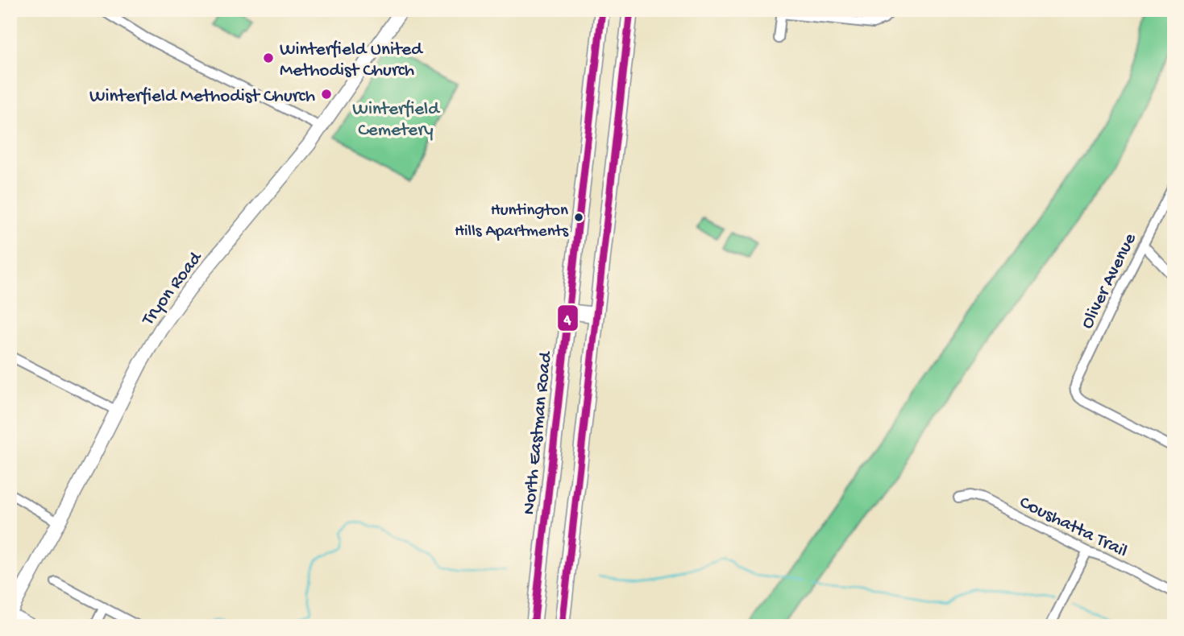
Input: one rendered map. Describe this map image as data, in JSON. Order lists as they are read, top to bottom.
{
  "streets": {
    "main road": ["North Eastman Road"],
    "street": ["Oliver Avenue", "Tryon Road", "Coushatta Trail"]
  },
  "parks": ["Winterfield Cemetery"],
  "places": ["Winterfield United Methodist Church", "Winterfield Methodist Church", "Huntington Hills Apartments"],
  "lines": ["transit line 4"]
}
